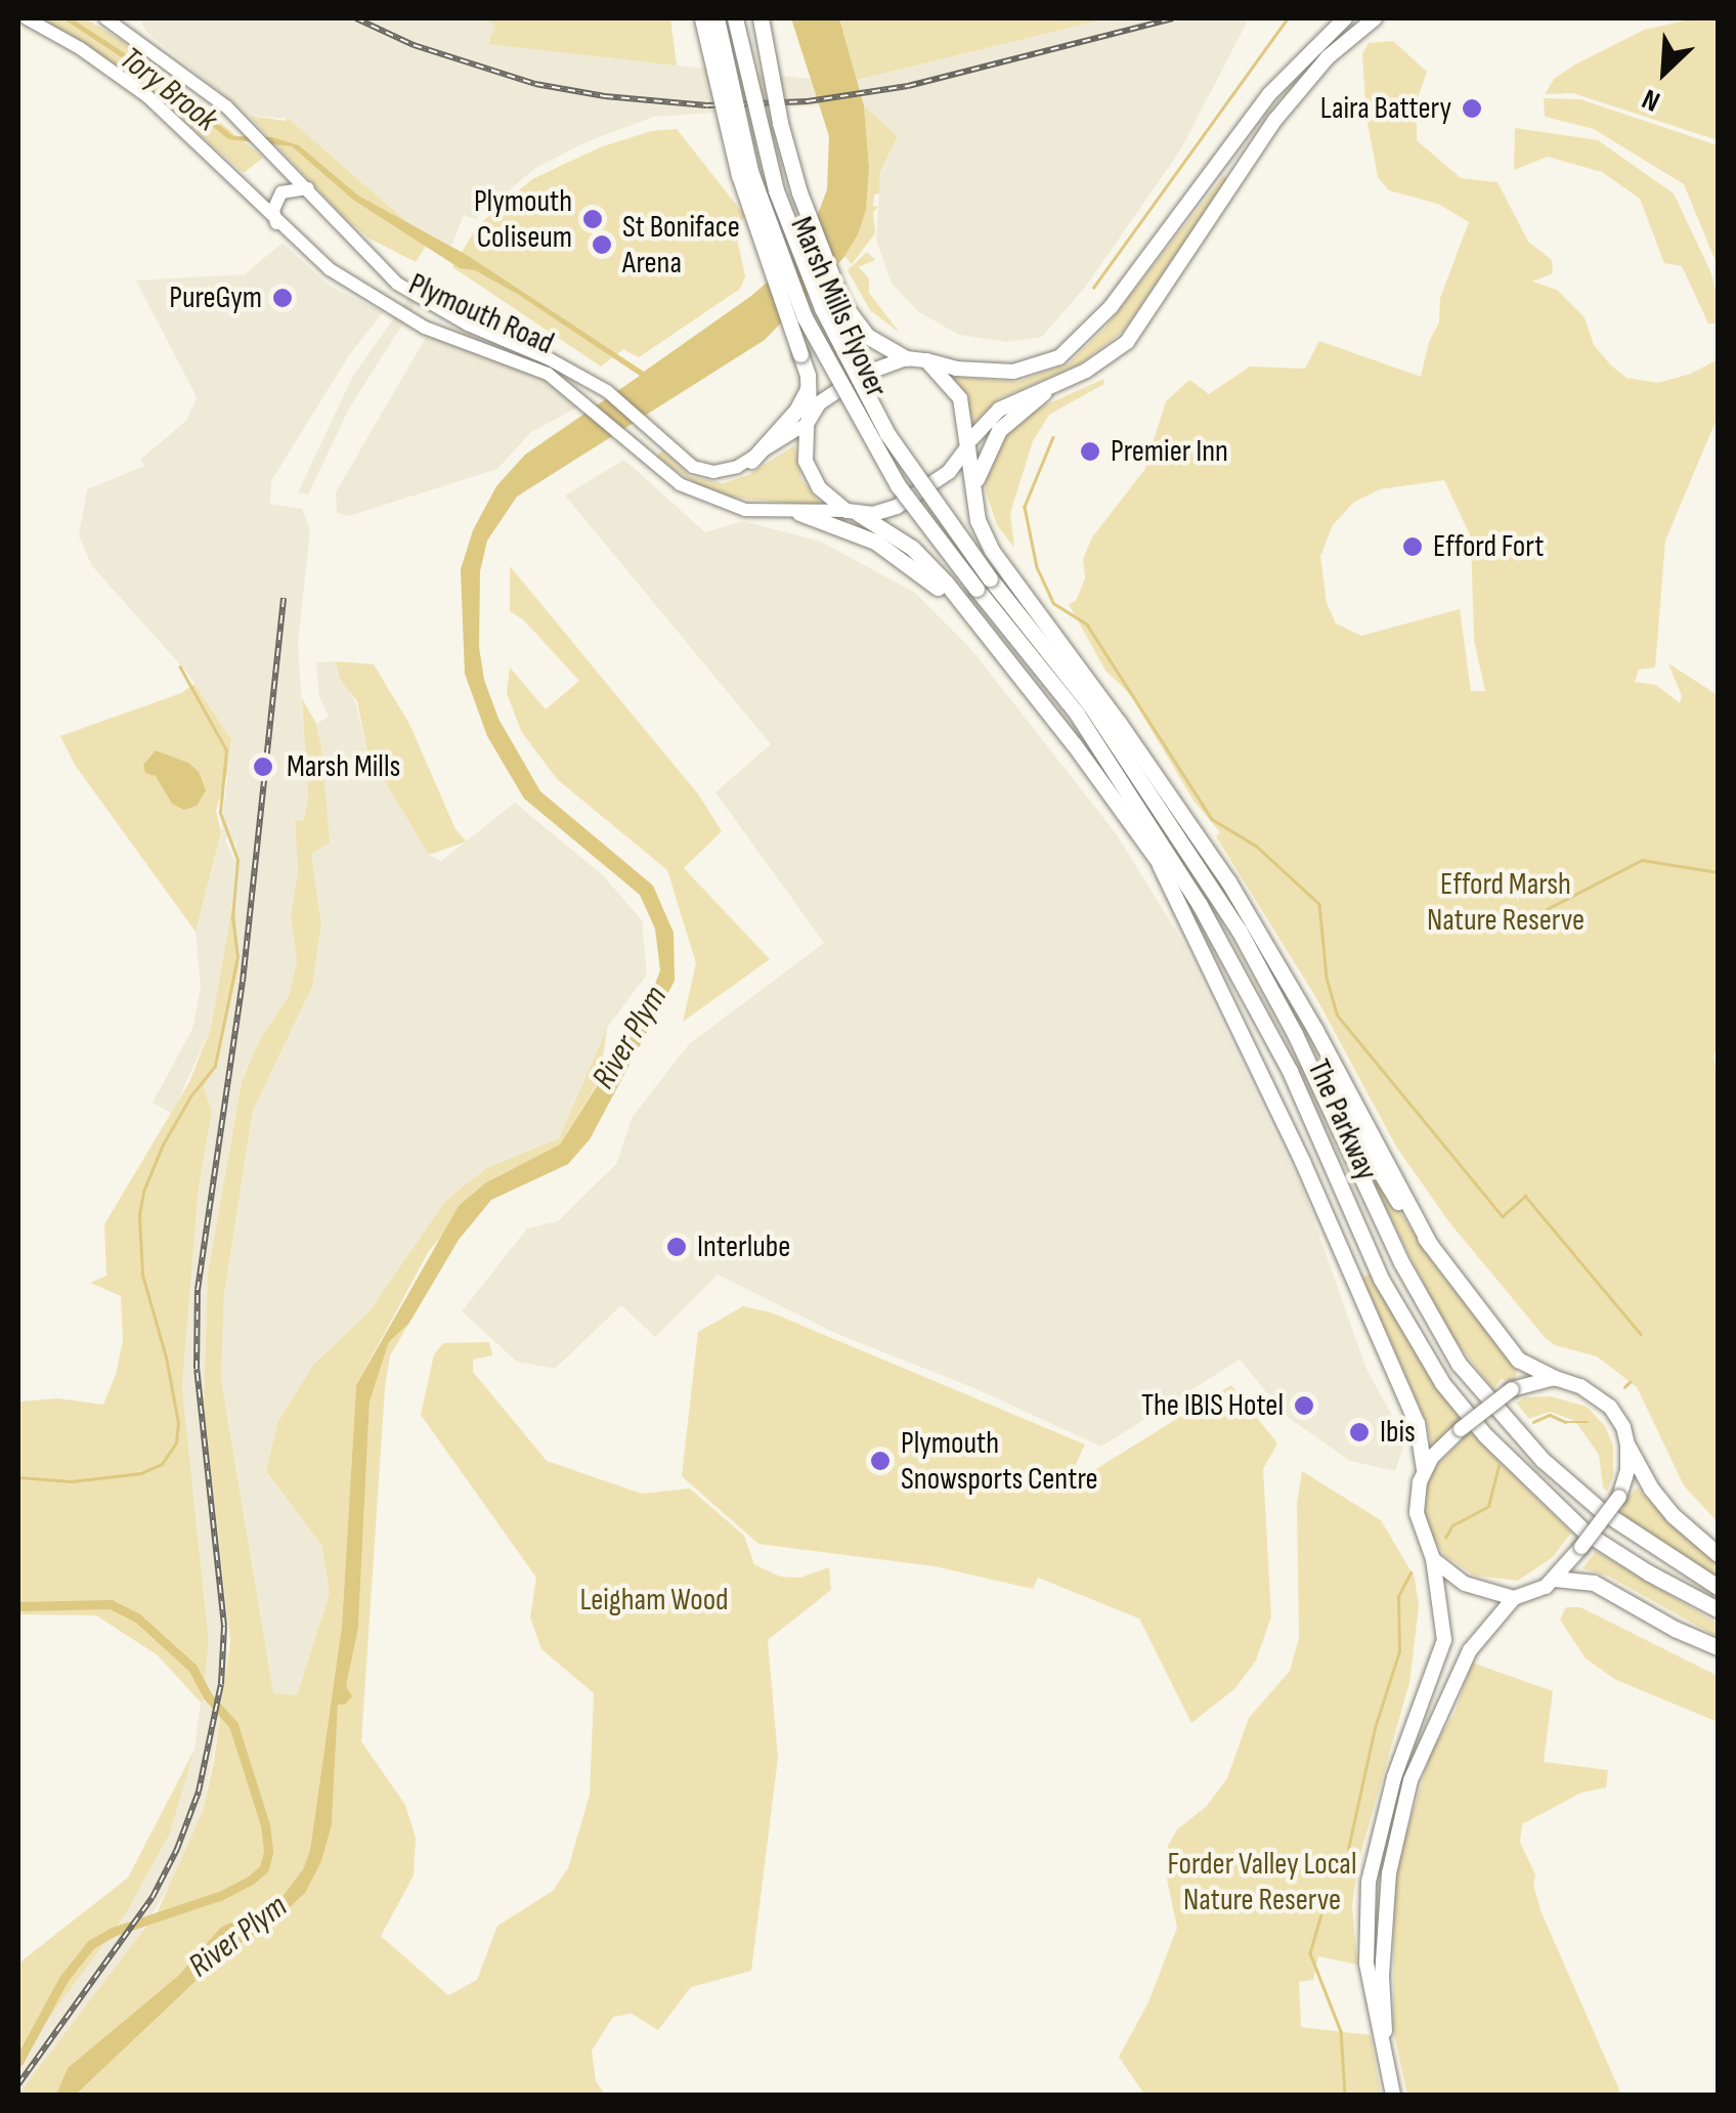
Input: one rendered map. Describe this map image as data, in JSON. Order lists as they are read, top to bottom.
{
  "streets": {
    "highway": ["Marsh Mills Flyover", "The Parkway"],
    "main road": ["Plymouth Road"]
  },
  "crossings": [
    ["Marsh Mills Flyover", "The Parkway"]
  ],
  "water": ["Tory Brook", "River Plym"],
  "parks": ["Efford Marsh Nature Reserve", "Leigham Wood", "Forder Valley Local Nature Reserve"],
  "places": [
    "Laira Battery",
    "Plymouth Coliseum",
    "St Boniface Arena",
    "PureGym",
    "Premier Inn",
    "Efford Fort",
    "Marsh Mills",
    "Interlube",
    "The IBIS Hotel",
    "Ibis",
    "Plymouth Snowsports Centre"
  ],
  "north": "bottom left"
}
